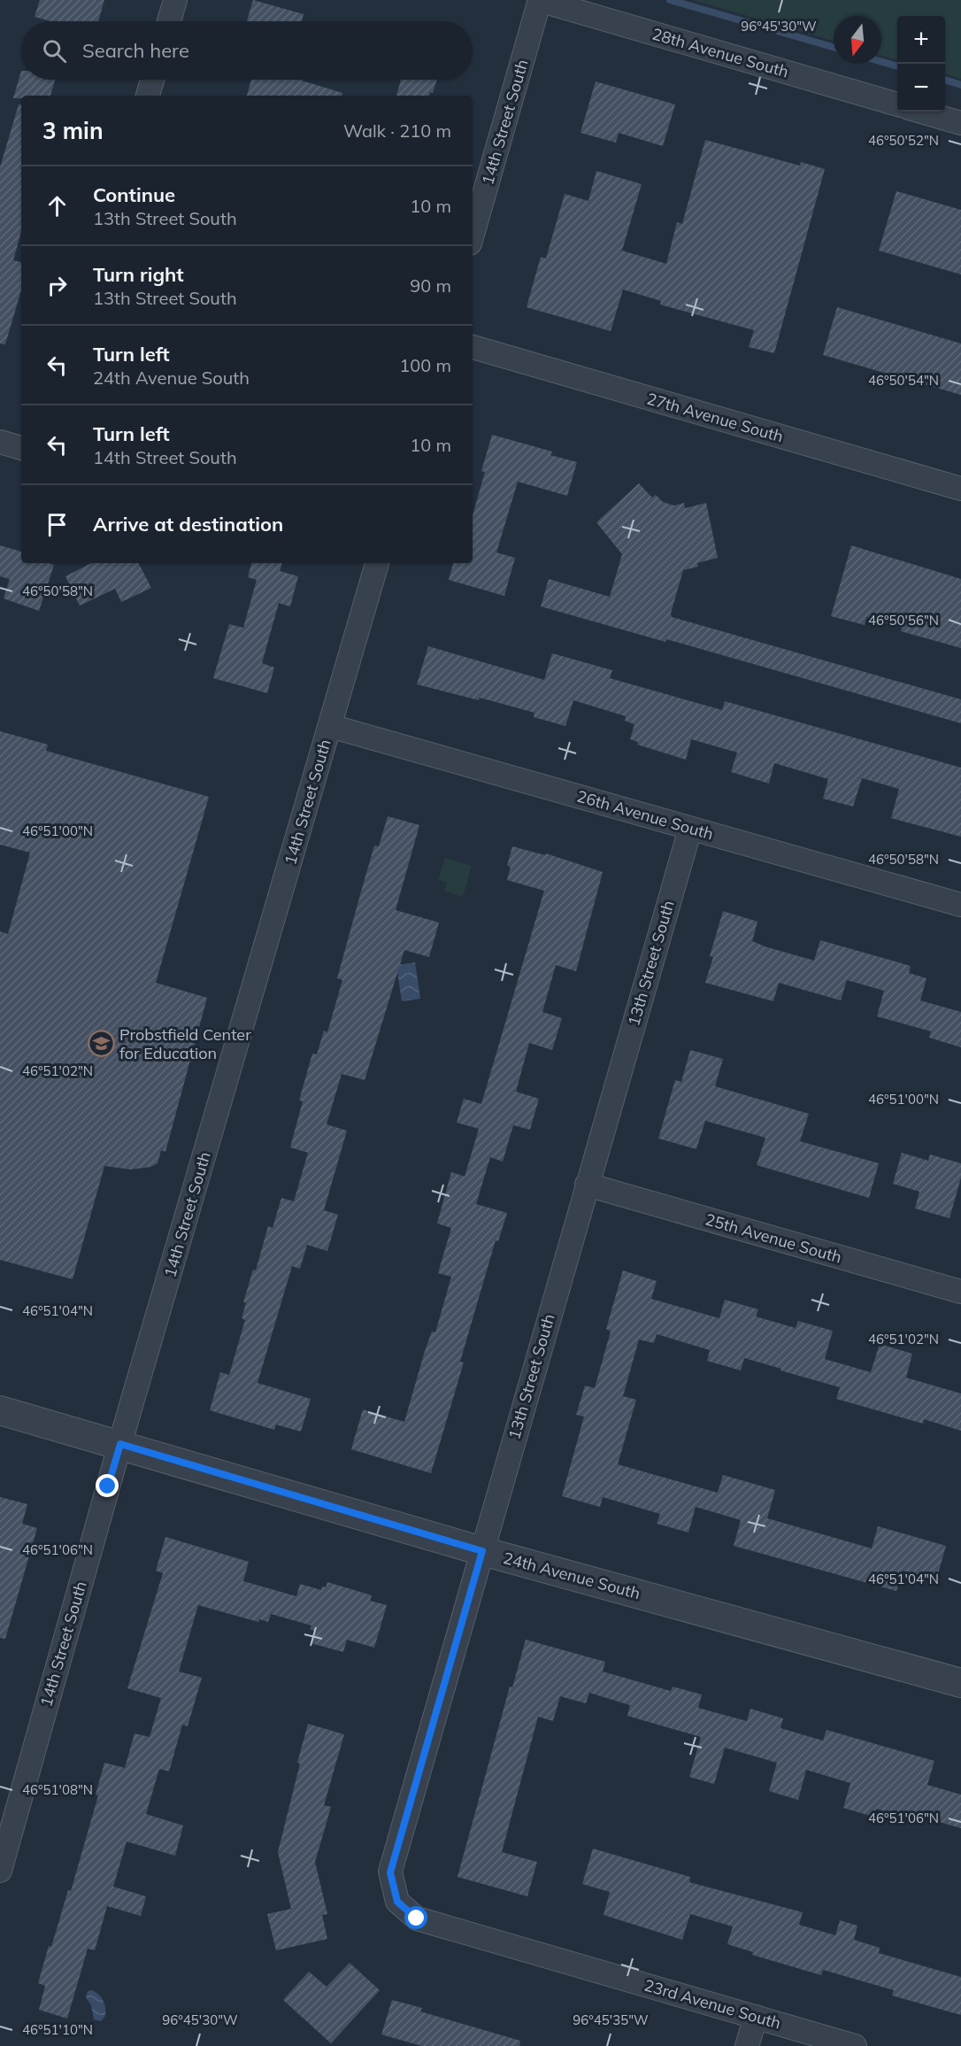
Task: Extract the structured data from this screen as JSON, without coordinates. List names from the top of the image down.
{
  "streets": {
    "street": [
      "28th Avenue South",
      "14th Street South",
      "27th Avenue South",
      "26th Avenue South",
      "13th Street South",
      "25th Avenue South",
      "24th Avenue South",
      "23rd Avenue South"
    ]
  },
  "crossings": [
    ["28th Avenue South", "14th Street South"],
    ["14th Street South", "26th Avenue South"],
    ["14th Street South", "24th Avenue South"],
    ["26th Avenue South", "13th Street South"],
    ["13th Street South", "25th Avenue South"],
    ["13th Street South", "24th Avenue South"],
    ["13th Street South", "23rd Avenue South"]
  ],
  "places": {
    "school or university": ["Probstfield Center for Education"]
  },
  "north": "bottom",
  "page": {
    "map_buttons": ["+", "−"],
    "search": "Search here",
    "heading": ["3 min", "Walk · 210 m"],
    "list": [
      ["Continue", "13th Street South", "10 m"],
      ["Turn right", "13th Street South", "90 m"],
      ["Turn left", "24th Avenue South", "100 m"],
      ["Turn left", "14th Street South", "10 m"],
      "Arrive at destination"
    ]
  },
  "coordinates": [
    "96°45'30\"W",
    "46°50'52\"N",
    "46°50'54\"N",
    "46°50'58\"N",
    "46°50'56\"N",
    "46°51'00\"N",
    "46°51'02\"N",
    "46°51'04\"N",
    "46°51'06\"N",
    "46°51'08\"N",
    "96°45'35\"W",
    "46°51'10\"N"
  ]
}
